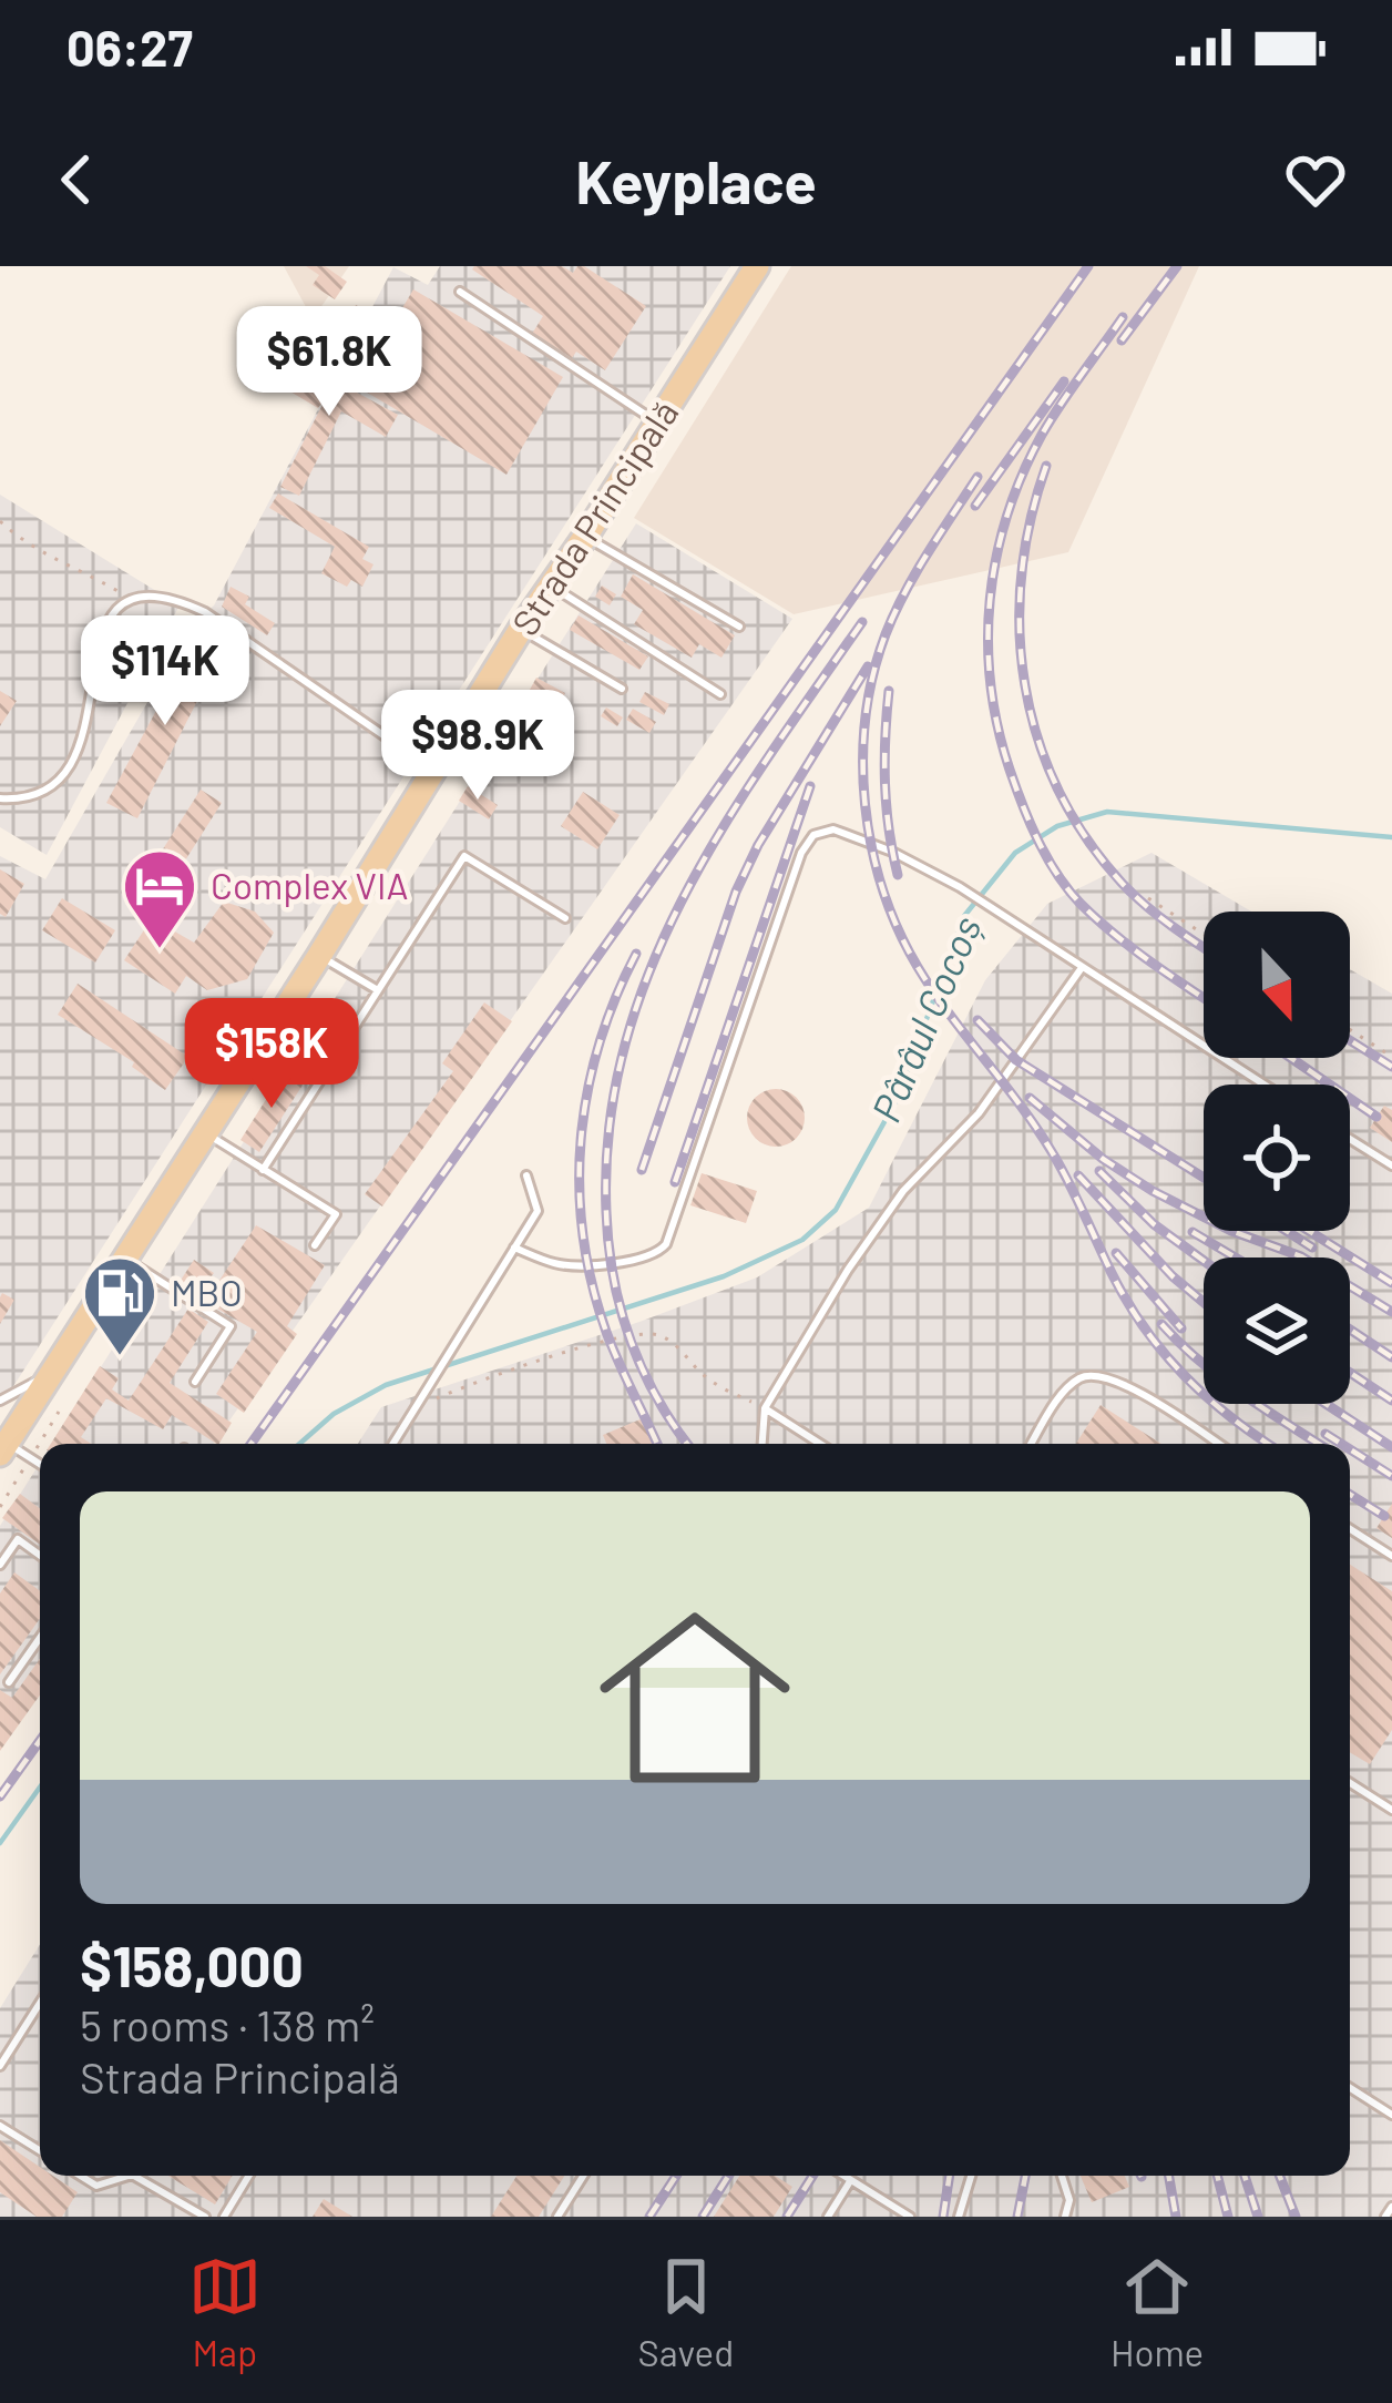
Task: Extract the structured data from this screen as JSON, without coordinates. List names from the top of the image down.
{
  "streets": {
    "main road": ["Strada Principală"]
  },
  "water": ["Pârâul Cocoș"],
  "places": {
    "hotel": ["Complex VIA"],
    "fuel station": ["MBO"]
  },
  "north": "bottom",
  "page": {
    "status": "06:27",
    "header": "Keyplace",
    "price": [
      "$61.8K",
      "$114K",
      "$98.9K",
      "$158K"
    ],
    "list": [
      {
        "name": "$158,000",
        "note": "5 rooms · 138 m² · Strada Principală"
      }
    ],
    "tabs": ["Map", "Saved", "Home"]
  }
}
